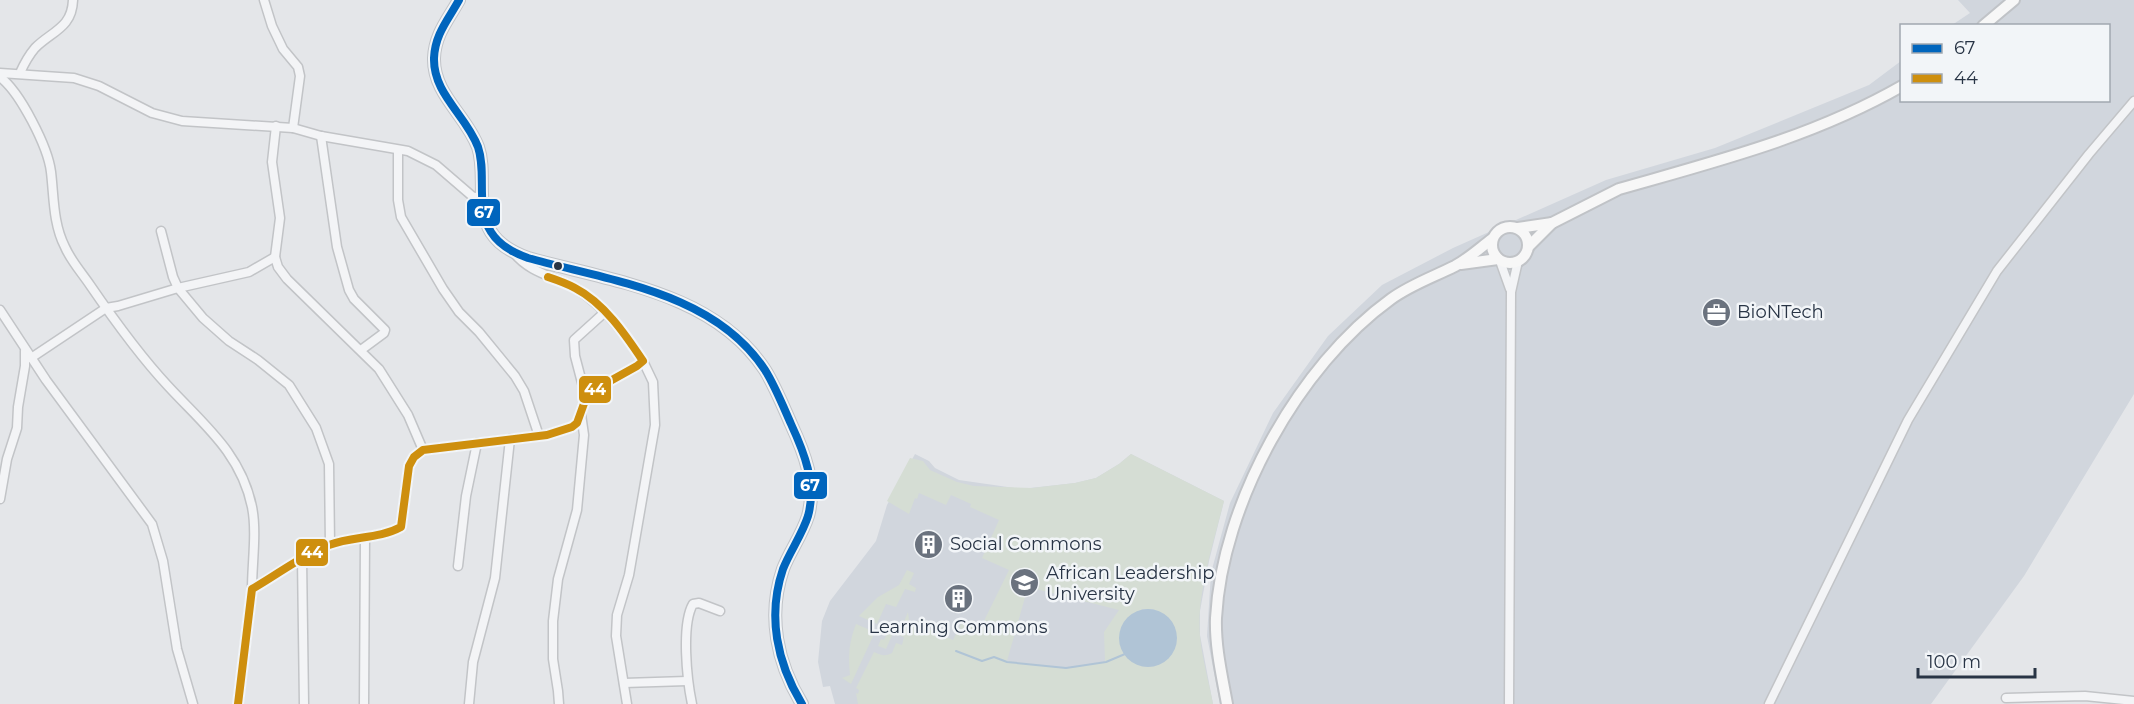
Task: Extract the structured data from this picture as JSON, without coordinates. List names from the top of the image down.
{
  "places": {
    "office": ["BioNTech"],
    "building": ["Social Commons", "Learning Commons"],
    "school or university": ["African Leadership University"]
  },
  "lines": ["transit line 67", "transit line 44"],
  "legend": ["67", "44"],
  "scale_bar": "100 m"
}
